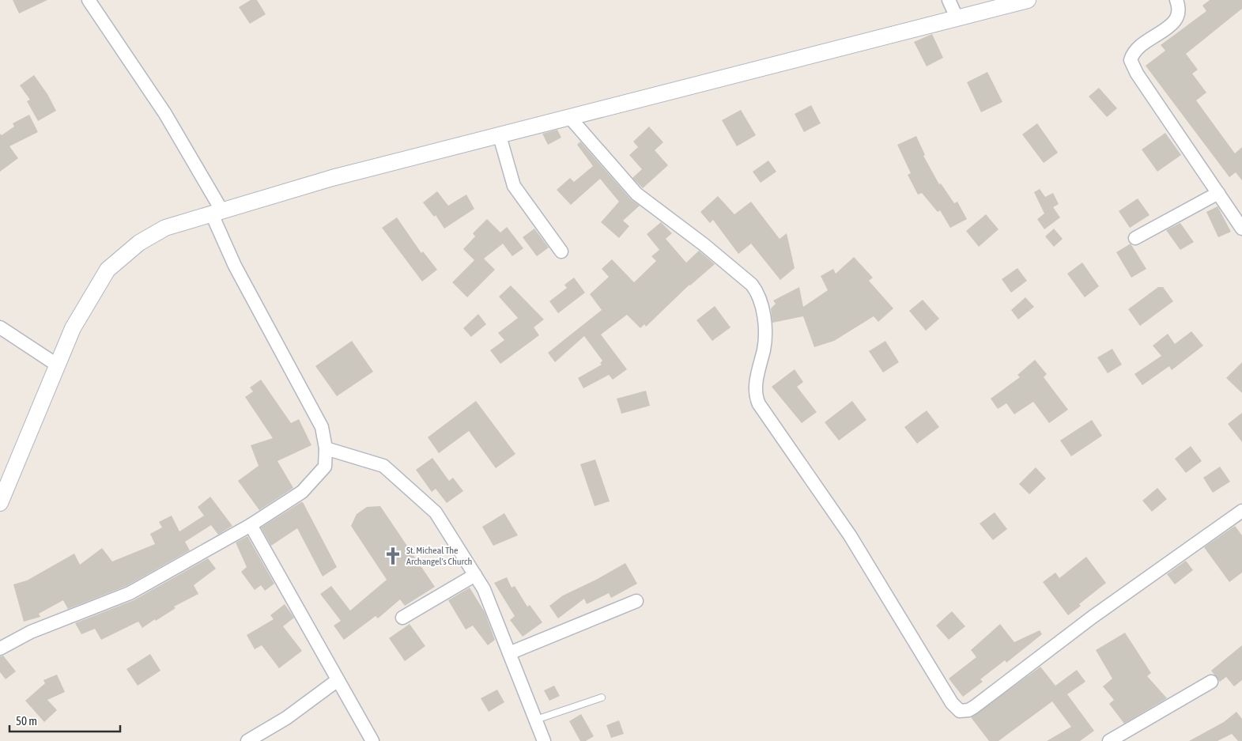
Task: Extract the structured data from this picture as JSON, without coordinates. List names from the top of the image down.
{
  "places": {
    "church": ["St. Micheal The Archangel's Church"]
  },
  "scale_bar": "50 m"
}
